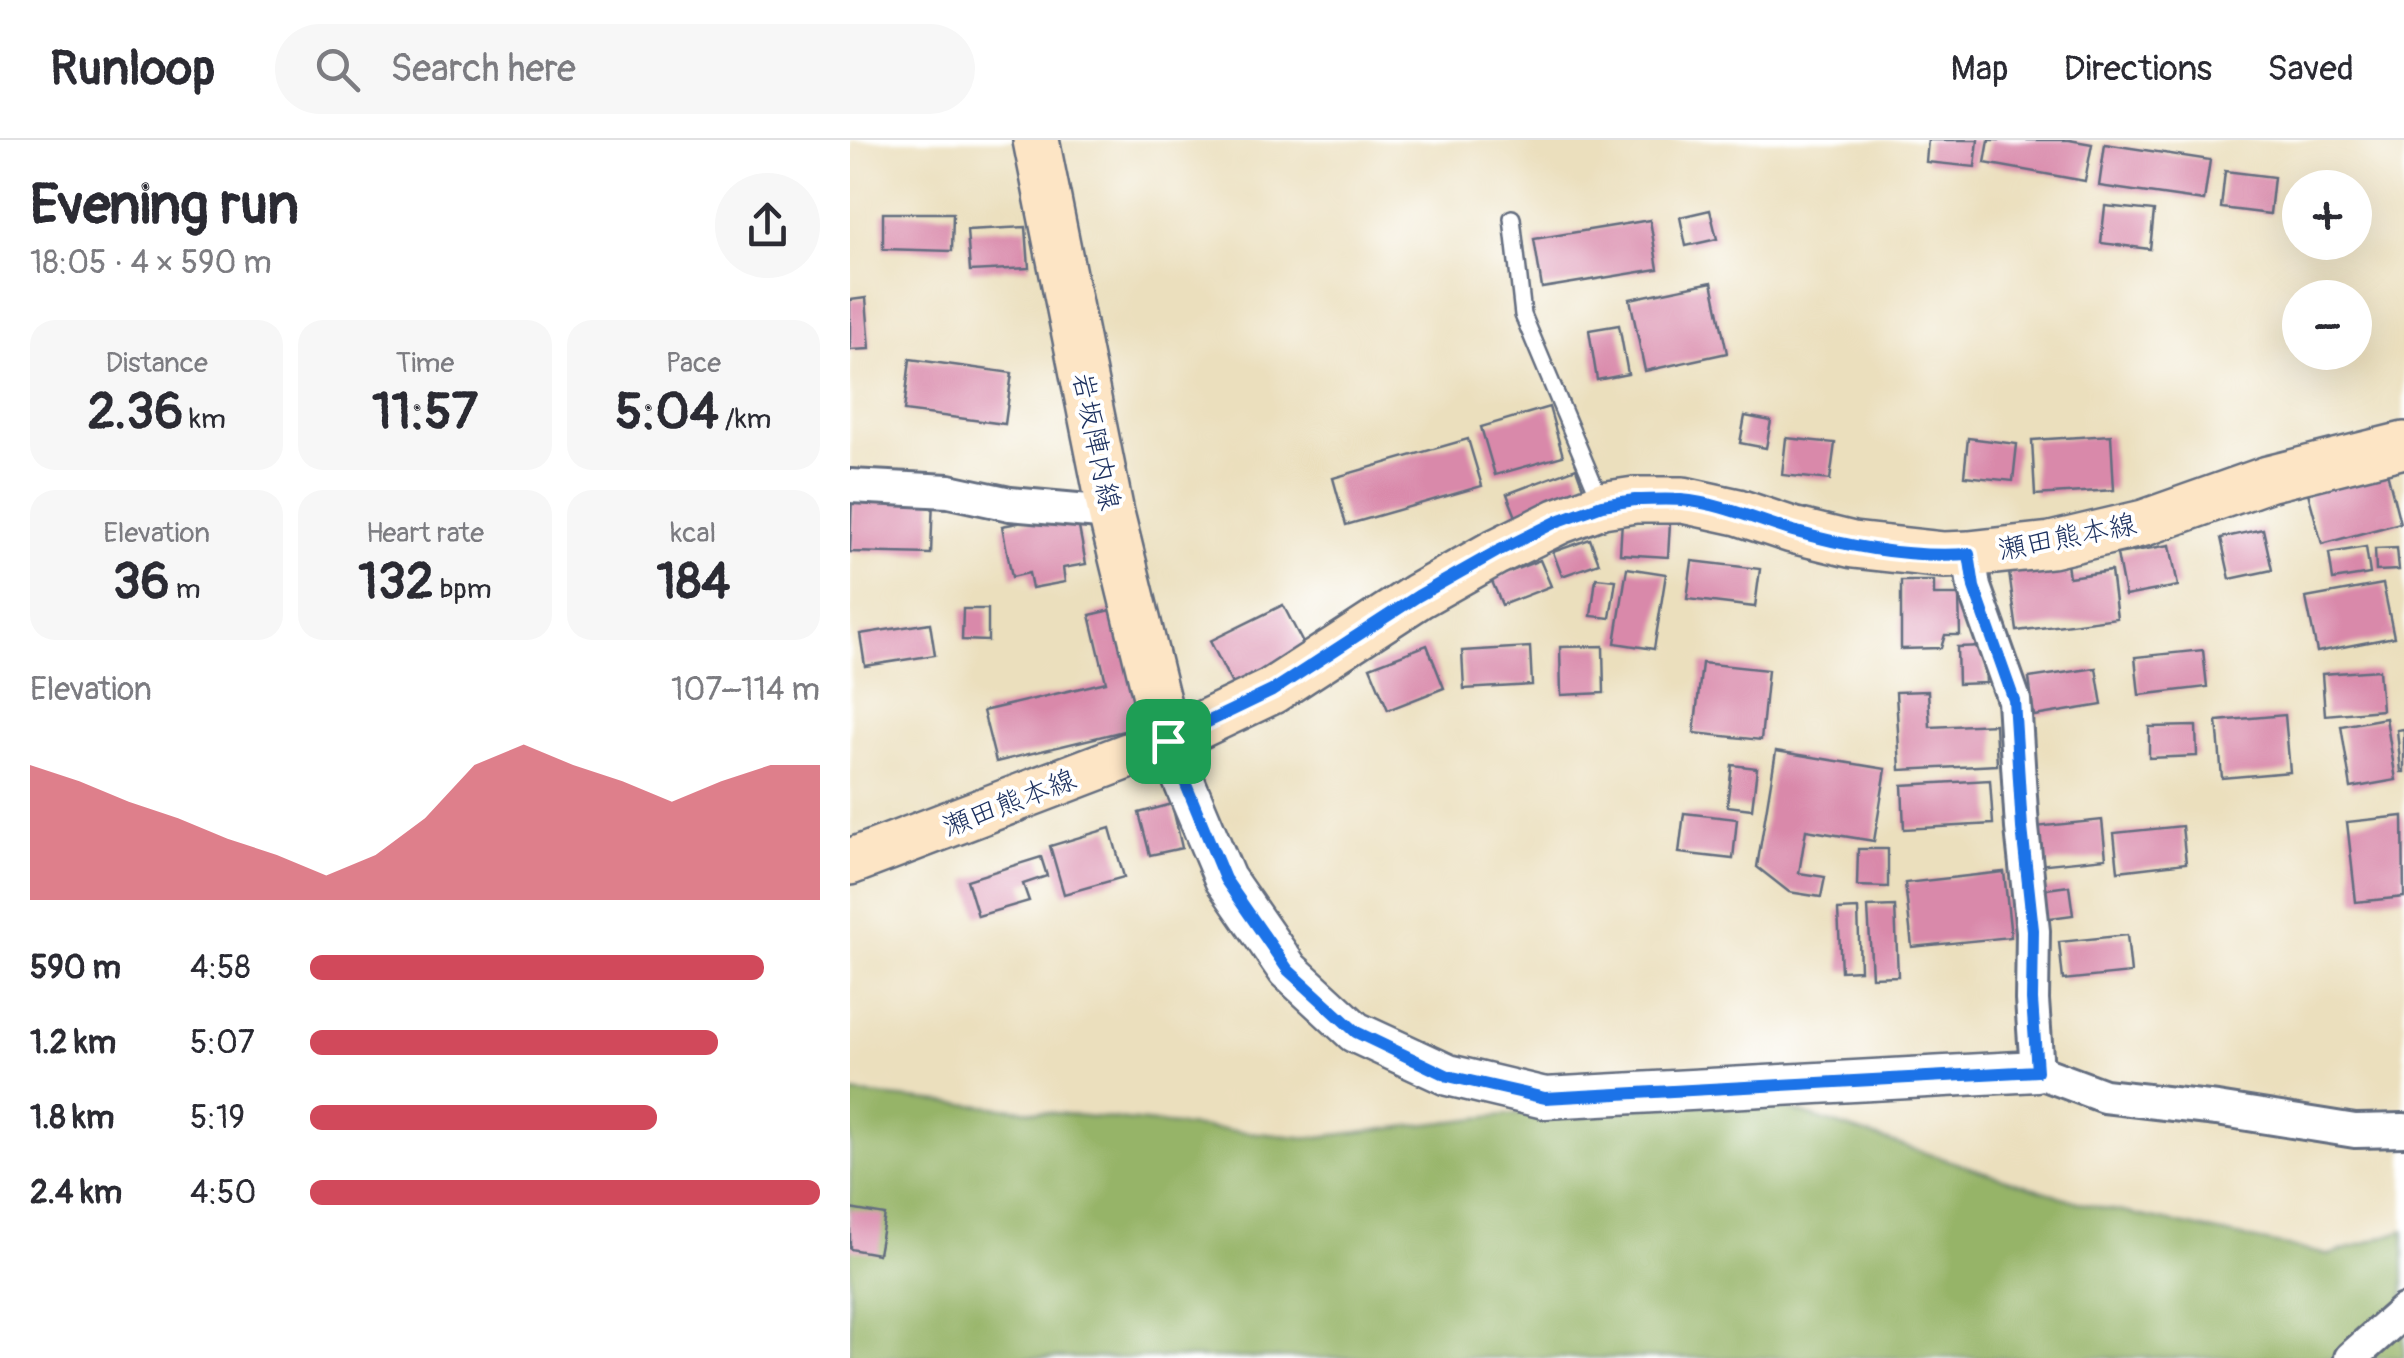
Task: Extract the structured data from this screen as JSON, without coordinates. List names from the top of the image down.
{
  "streets": {
    "main road": ["岩坂陣内線", "瀬田熊本線"]
  },
  "crossings": [
    ["岩坂陣内線", "瀬田熊本線"]
  ],
  "page": {
    "header": "Runloop",
    "search": "Search here",
    "nav": ["Map", "Directions", "Saved"],
    "heading": ["Evening run", "18:05 · 4 × 590 m"],
    "map_buttons": ["+", "−"],
    "stats": [
      ["Distance", "2.36 km"],
      ["Time", "11:57"],
      ["Pace", "5:04 /km"],
      ["Elevation", "36 m"],
      ["Heart rate", "132 bpm"],
      ["kcal", "184"]
    ],
    "chart": ["Elevation", "107–114 m"],
    "list": [
      {
        "name": "590 m",
        "note": "4:58"
      },
      {
        "name": "1.2 km",
        "note": "5:07"
      },
      {
        "name": "1.8 km",
        "note": "5:19"
      },
      {
        "name": "2.4 km",
        "note": "4:50"
      }
    ]
  }
}
